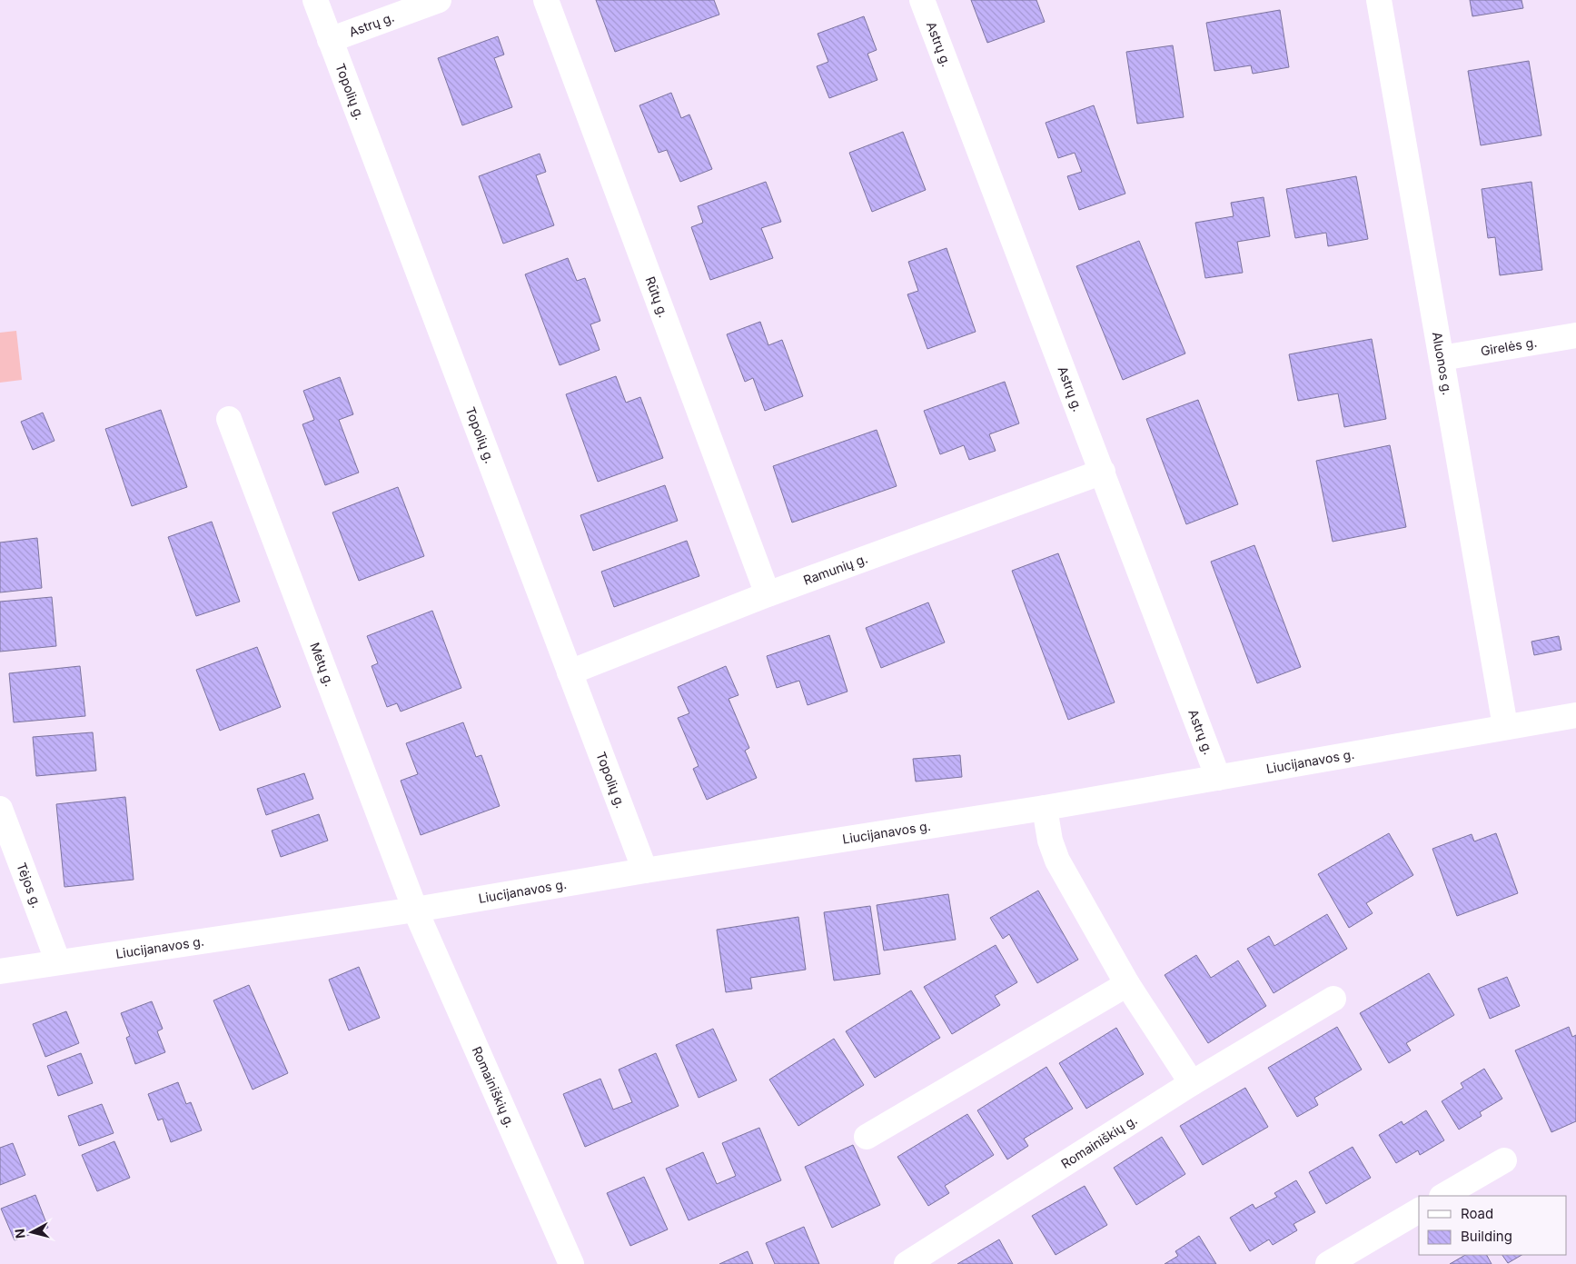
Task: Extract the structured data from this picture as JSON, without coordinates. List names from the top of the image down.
{
  "streets": {
    "street": [
      "Astrų g.",
      "Topolių g.",
      "Rūtų g.",
      "Girelės g.",
      "Aluonos g.",
      "Ramunių g.",
      "Mėtų g.",
      "Liucijanavos g.",
      "Tėjos g.",
      "Romainiškių g."
    ]
  },
  "crossings": [
    ["Astrų g.", "Topolių g."],
    ["Astrų g.", "Ramunių g."],
    ["Astrų g.", "Liucijanavos g."],
    ["Topolių g.", "Ramunių g."],
    ["Topolių g.", "Liucijanavos g."],
    ["Rūtų g.", "Ramunių g."],
    ["Girelės g.", "Aluonos g."],
    ["Aluonos g.", "Liucijanavos g."],
    ["Mėtų g.", "Liucijanavos g."],
    ["Mėtų g.", "Romainiškių g."],
    ["Liucijanavos g.", "Tėjos g."],
    ["Liucijanavos g.", "Romainiškių g."]
  ],
  "legend": ["Road", "Building"],
  "north": "left"
}
